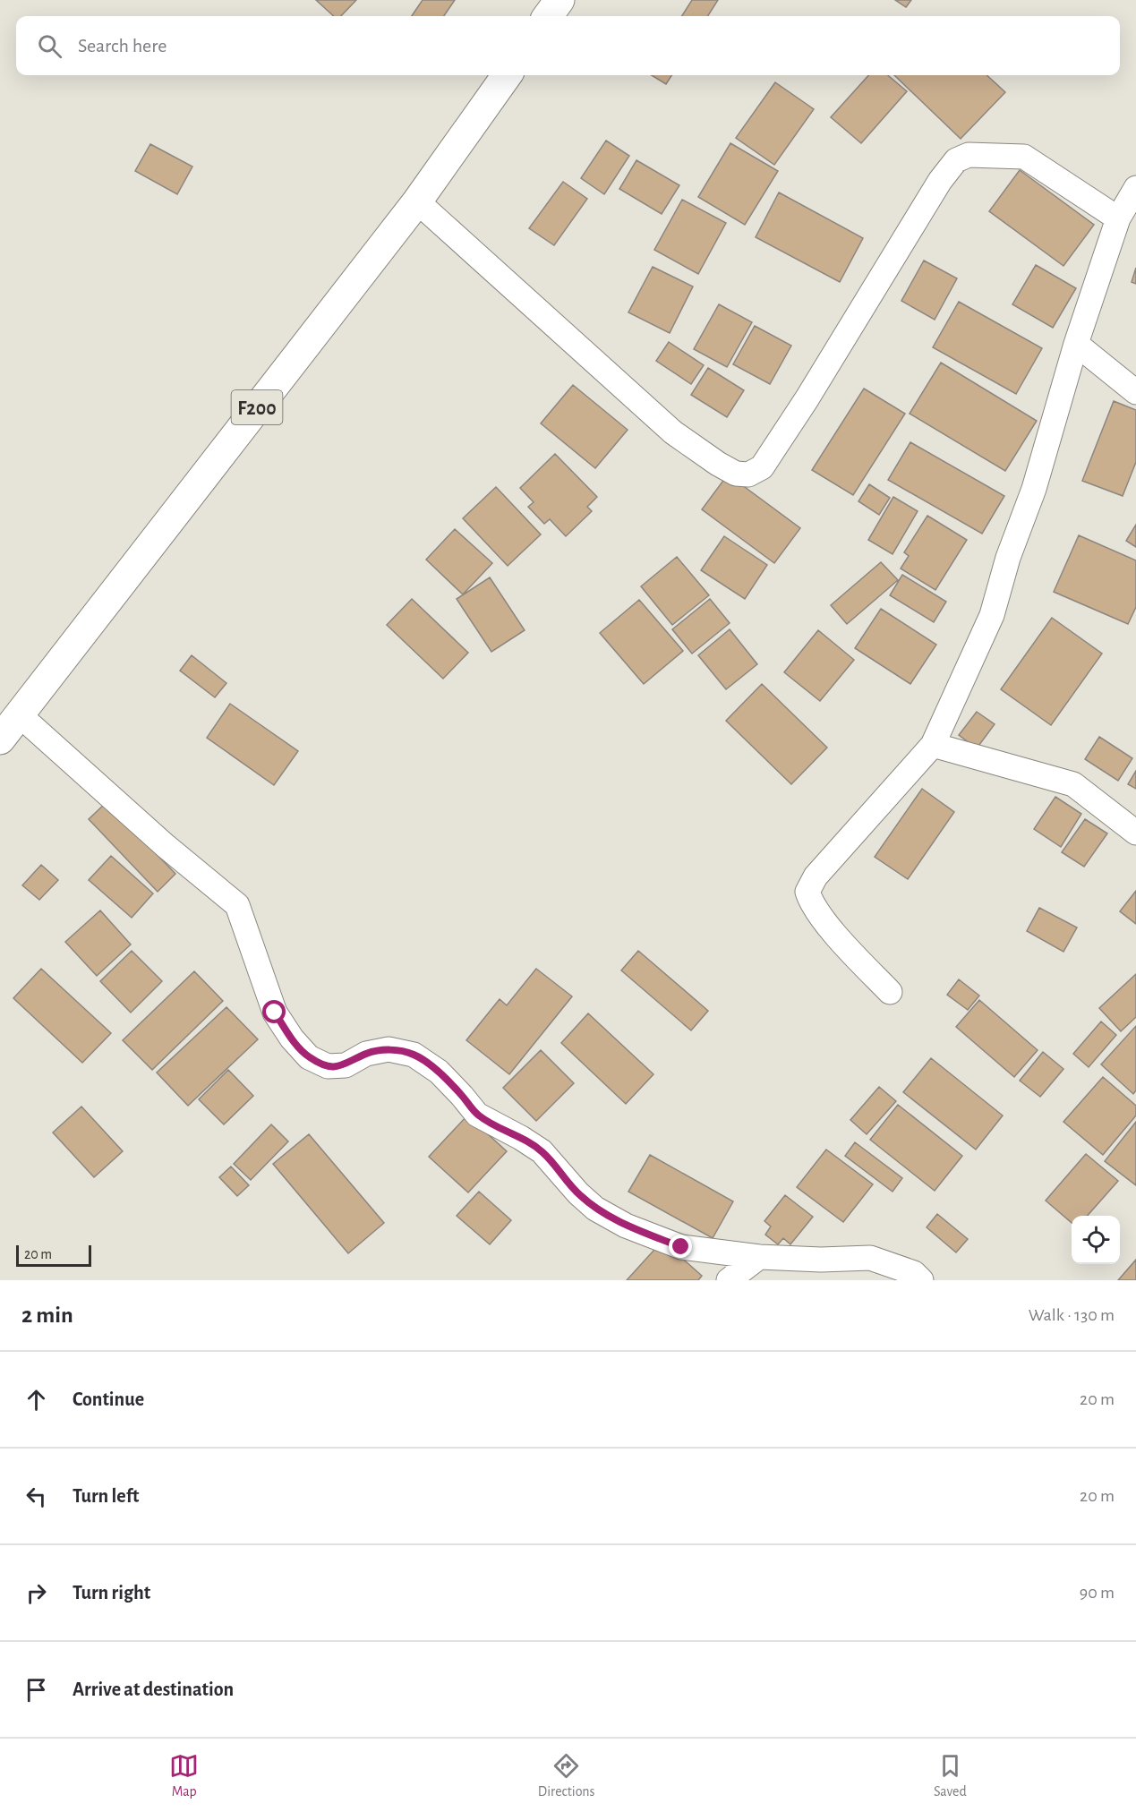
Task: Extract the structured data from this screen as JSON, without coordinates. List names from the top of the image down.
{
  "streets": {
    "main road": ["F200"]
  },
  "scale_bar": "20 m",
  "page": {
    "search": "Search here",
    "scale": "20 m",
    "heading": ["2 min", "Walk · 130 m"],
    "list": [
      ["Continue", "20 m"],
      ["Turn left", "20 m"],
      ["Turn right", "90 m"],
      "Arrive at destination"
    ],
    "nav": ["Map", "Directions", "Saved"]
  }
}
